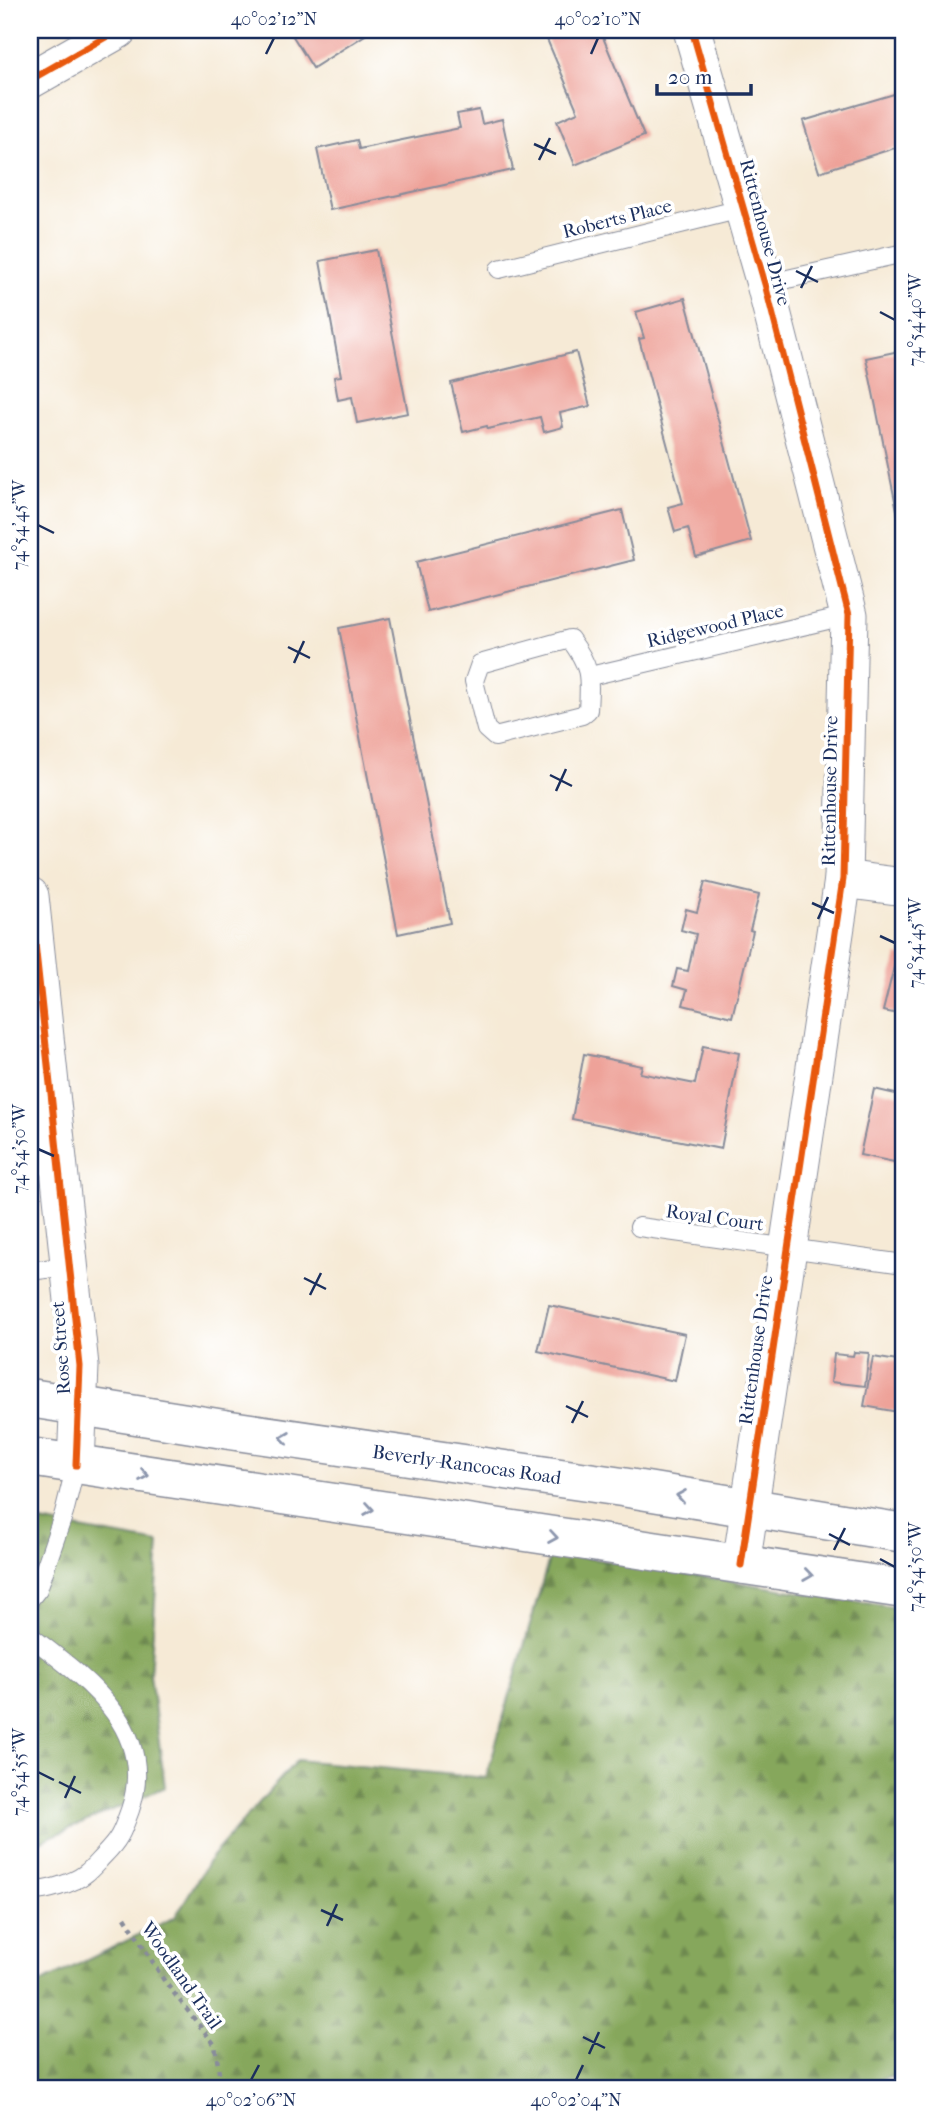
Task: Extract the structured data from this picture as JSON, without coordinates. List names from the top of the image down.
{
  "streets": {
    "main road": ["Beverly-Rancocas Road"],
    "street": ["Rittenhouse Drive", "Rose Street"],
    "lane": ["Roberts Place", "Ridgewood Place", "Royal Court"],
    "path": ["Woodland Trail"]
  },
  "crossings": [
    ["Roberts Place", "Rittenhouse Drive"],
    ["Rittenhouse Drive", "Ridgewood Place"],
    ["Rittenhouse Drive", "Royal Court"],
    ["Rittenhouse Drive", "Beverly-Rancocas Road"],
    ["Rose Street", "Beverly-Rancocas Road"]
  ],
  "scale_bar": "20 m",
  "coordinates": [
    "40°02'12\"N",
    "40°02'10\"N",
    "74°54'40\"W",
    "74°54'45\"W",
    "74°54'50\"W",
    "74°54'55\"W",
    "40°02'06\"N",
    "40°02'04\"N"
  ]
}
